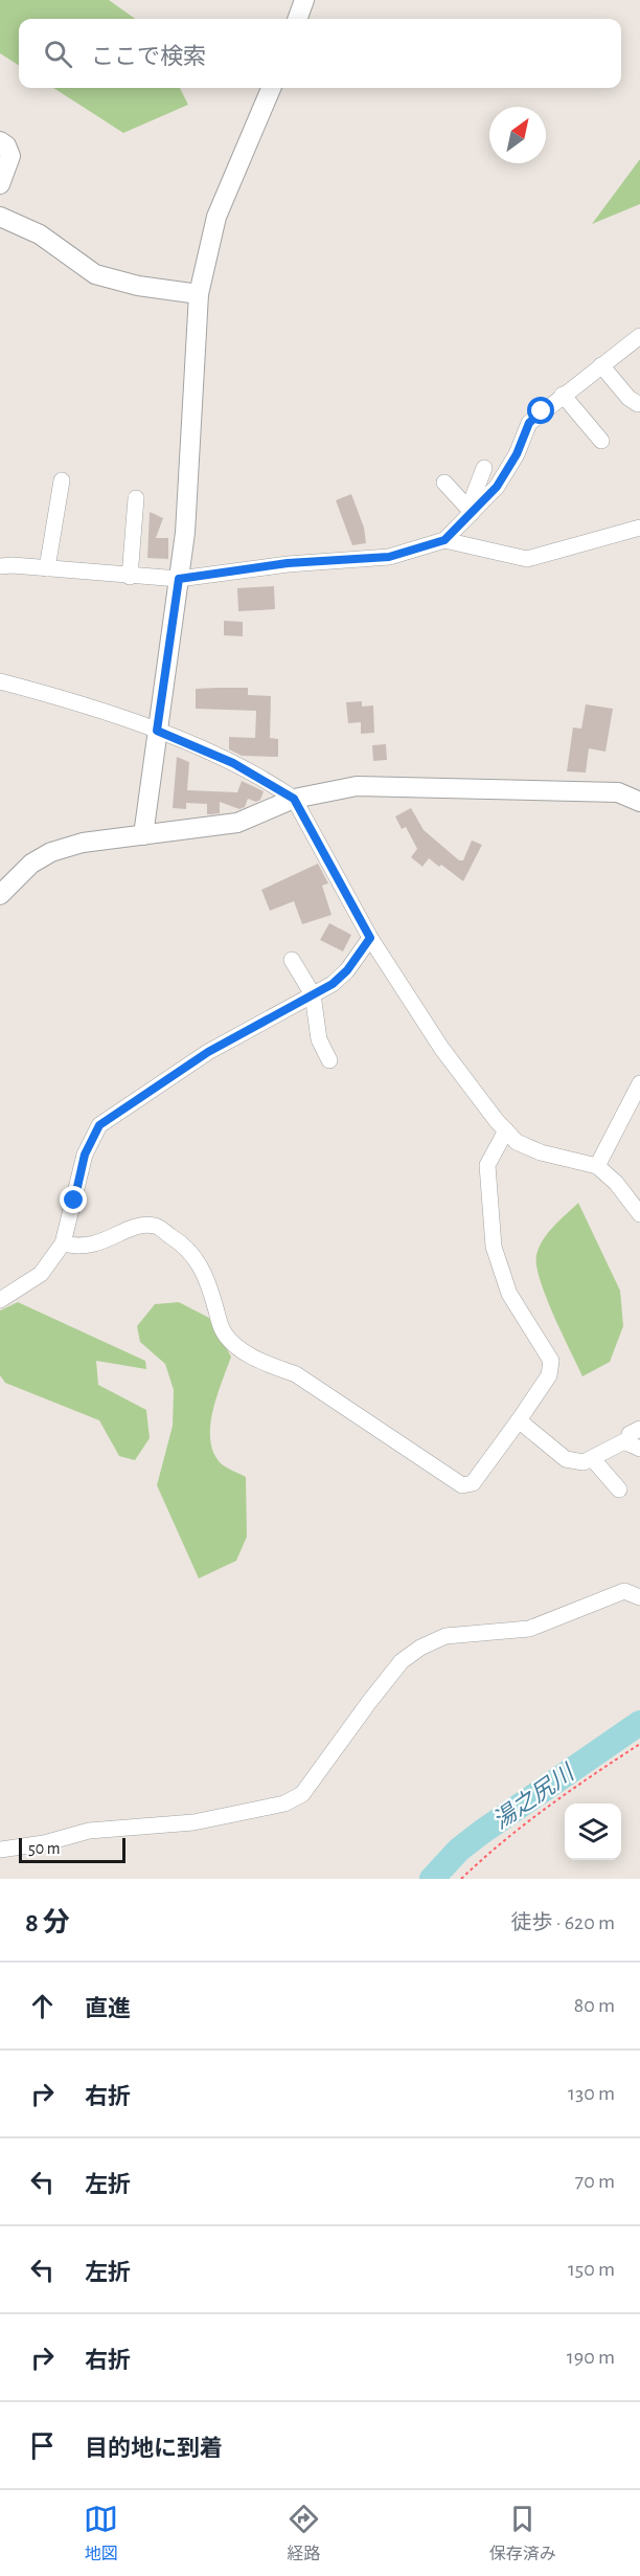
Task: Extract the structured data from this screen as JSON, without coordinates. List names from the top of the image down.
{
  "water": ["湯之尻川"],
  "scale_bar": "50 m",
  "north": "top right",
  "page": {
    "search": "ここで検索",
    "scale": "50 m",
    "heading": ["8 分", "徒歩 · 620 m"],
    "list": [
      ["直進", "80 m"],
      ["右折", "130 m"],
      ["左折", "70 m"],
      ["左折", "150 m"],
      ["右折", "190 m"],
      "目的地に到着"
    ],
    "nav": ["地図", "経路", "保存済み"]
  }
}
